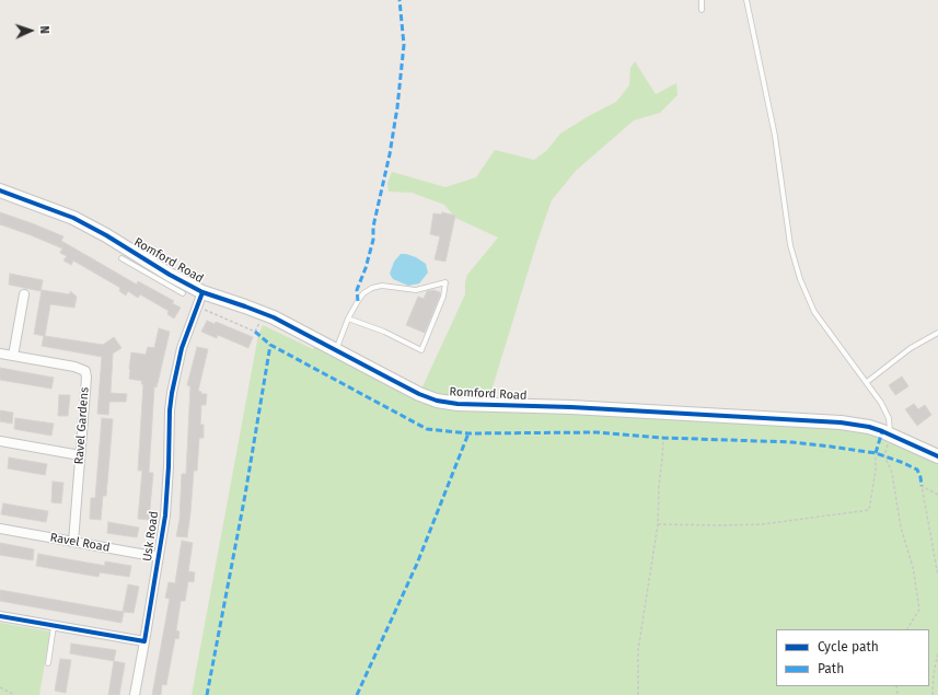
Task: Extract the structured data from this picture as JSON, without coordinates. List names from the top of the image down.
{
  "streets": {
    "street": [
      "Romford Road",
      "Ravel Gardens",
      "Usk Road",
      "Ravel Road"
    ]
  },
  "crossings": [
    ["Romford Road", "Usk Road"],
    ["Ravel Gardens", "Ravel Road"],
    ["Usk Road", "Ravel Road"]
  ],
  "legend": ["Cycle path", "Path"],
  "north": "right"
}
